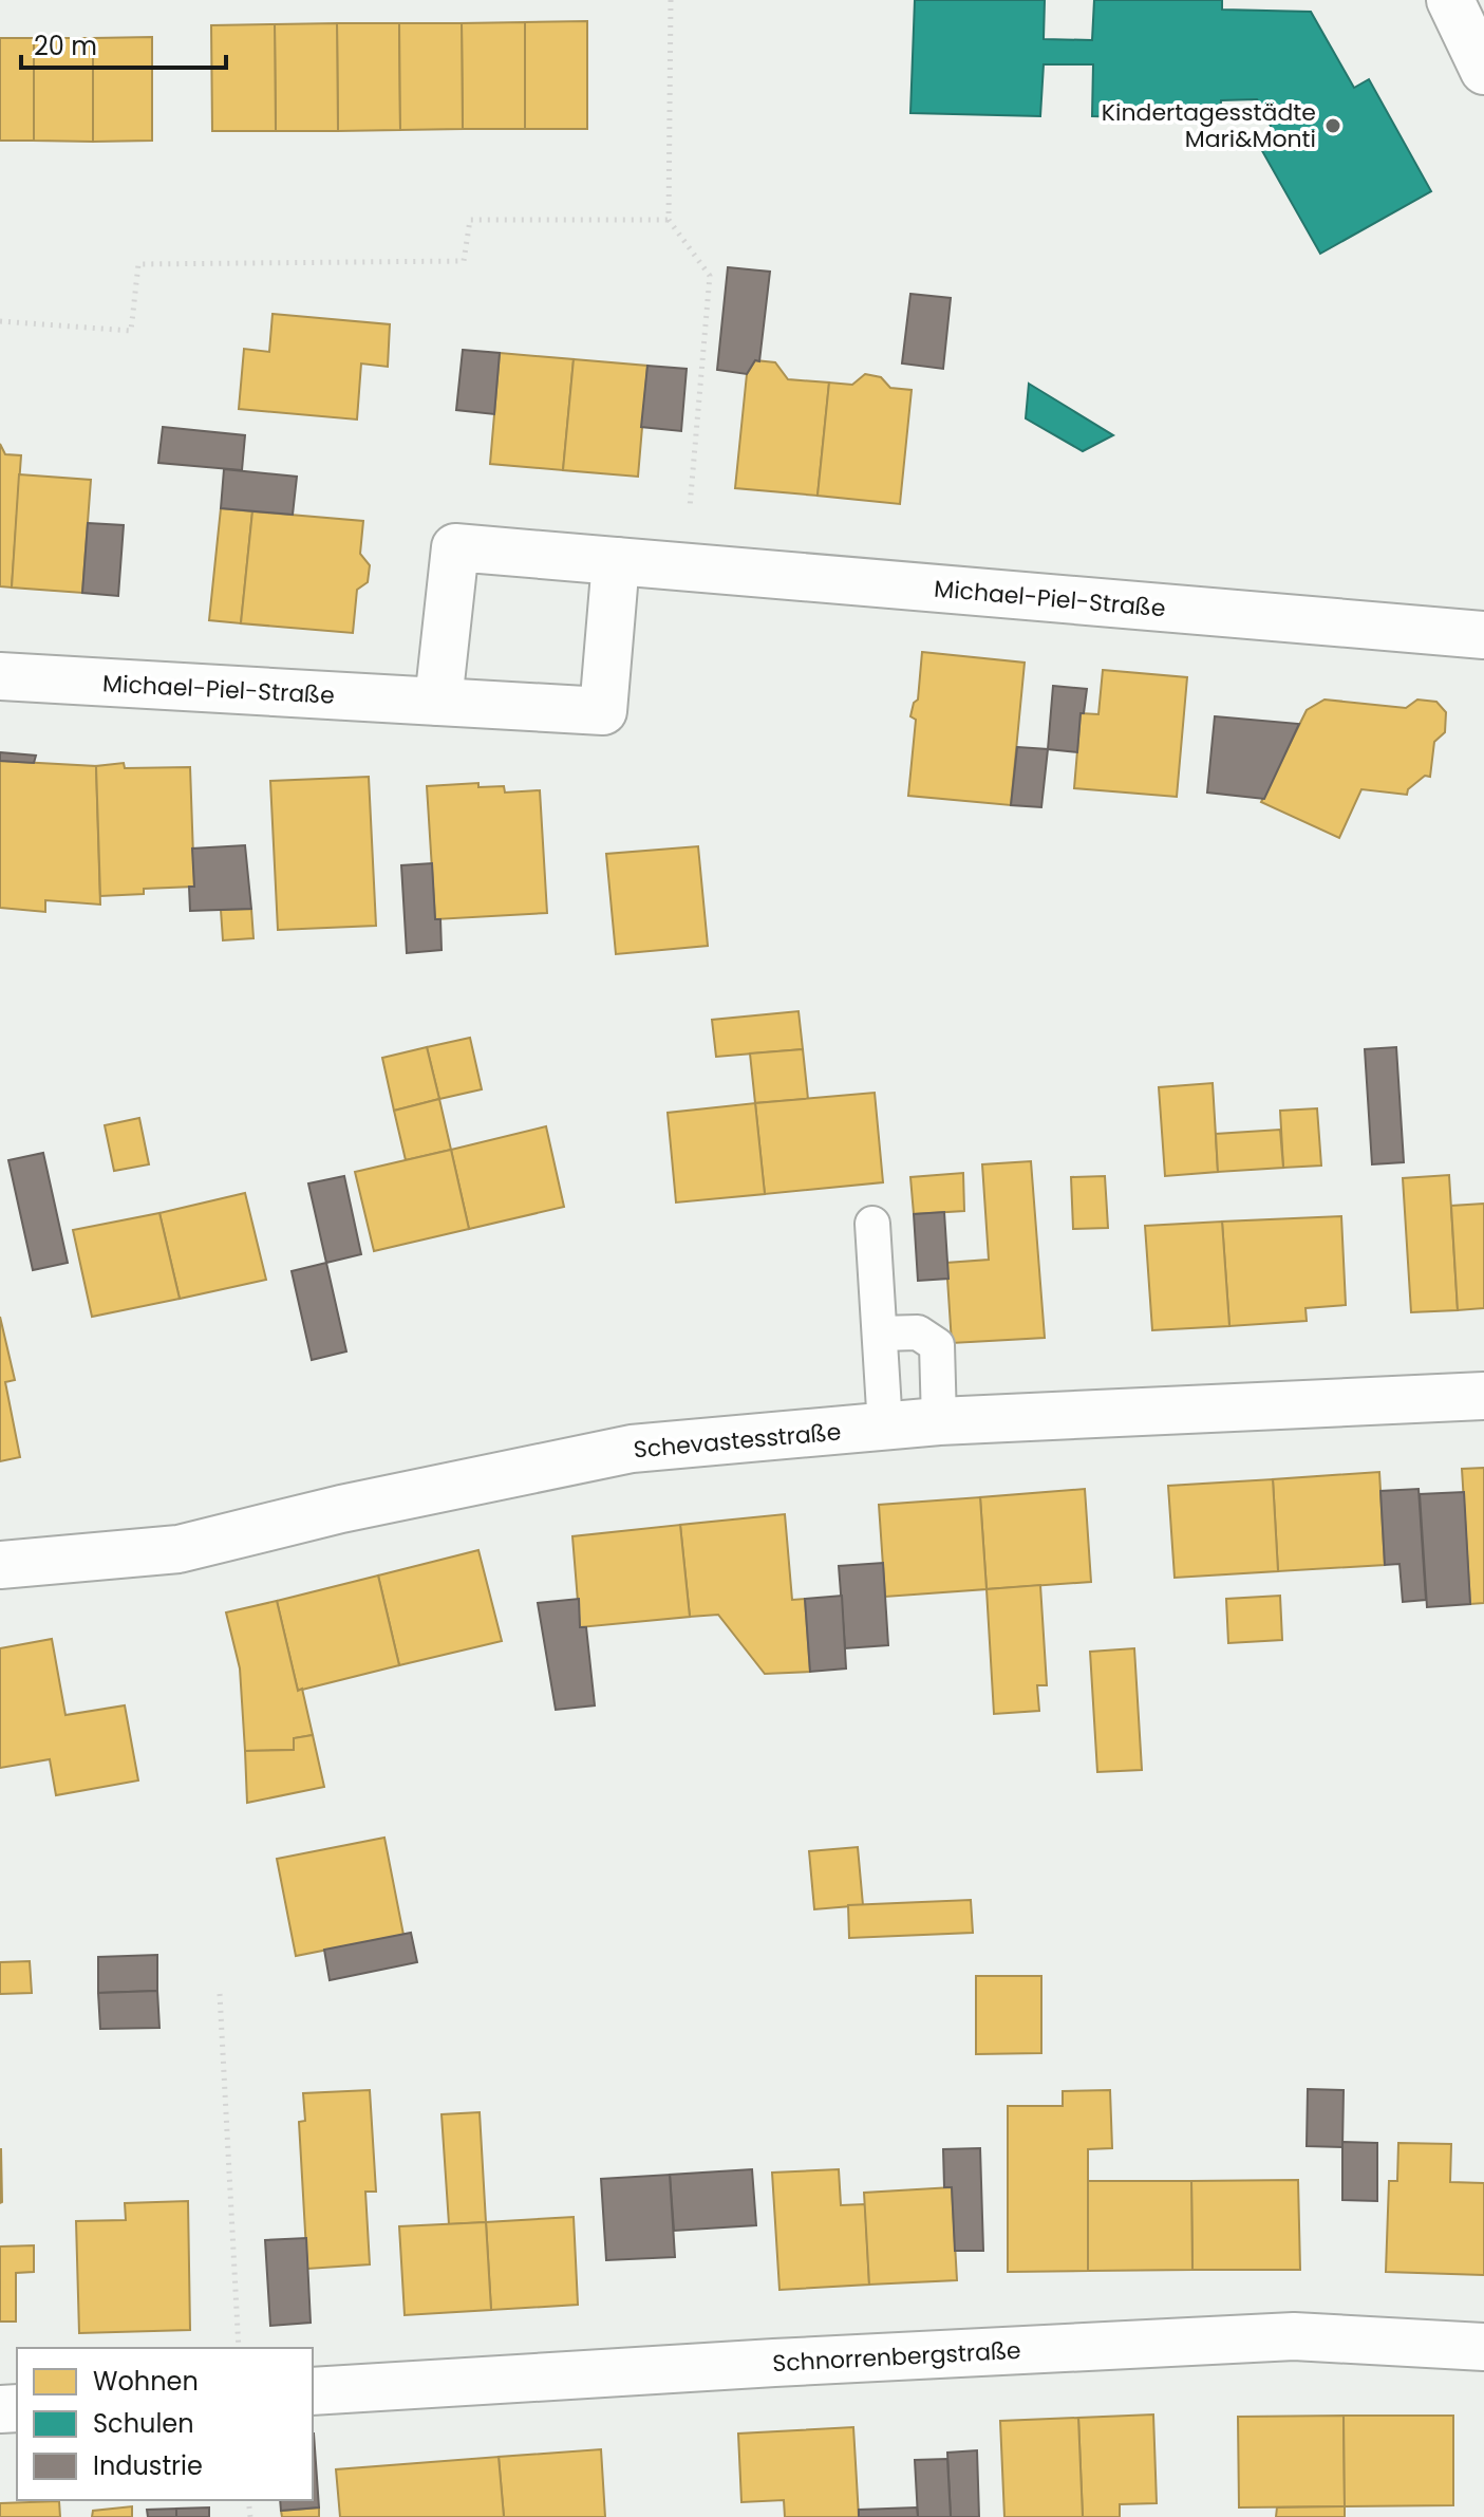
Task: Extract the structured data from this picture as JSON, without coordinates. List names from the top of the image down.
{
  "streets": {
    "street": ["Michael-Piel-Straße", "Schevastesstraße", "Schnorrenbergstraße"]
  },
  "places": ["Kindertagesstädte Mari&Monti"],
  "legend": ["Wohnen", "Schulen", "Industrie"],
  "scale_bar": "20 m"
}
